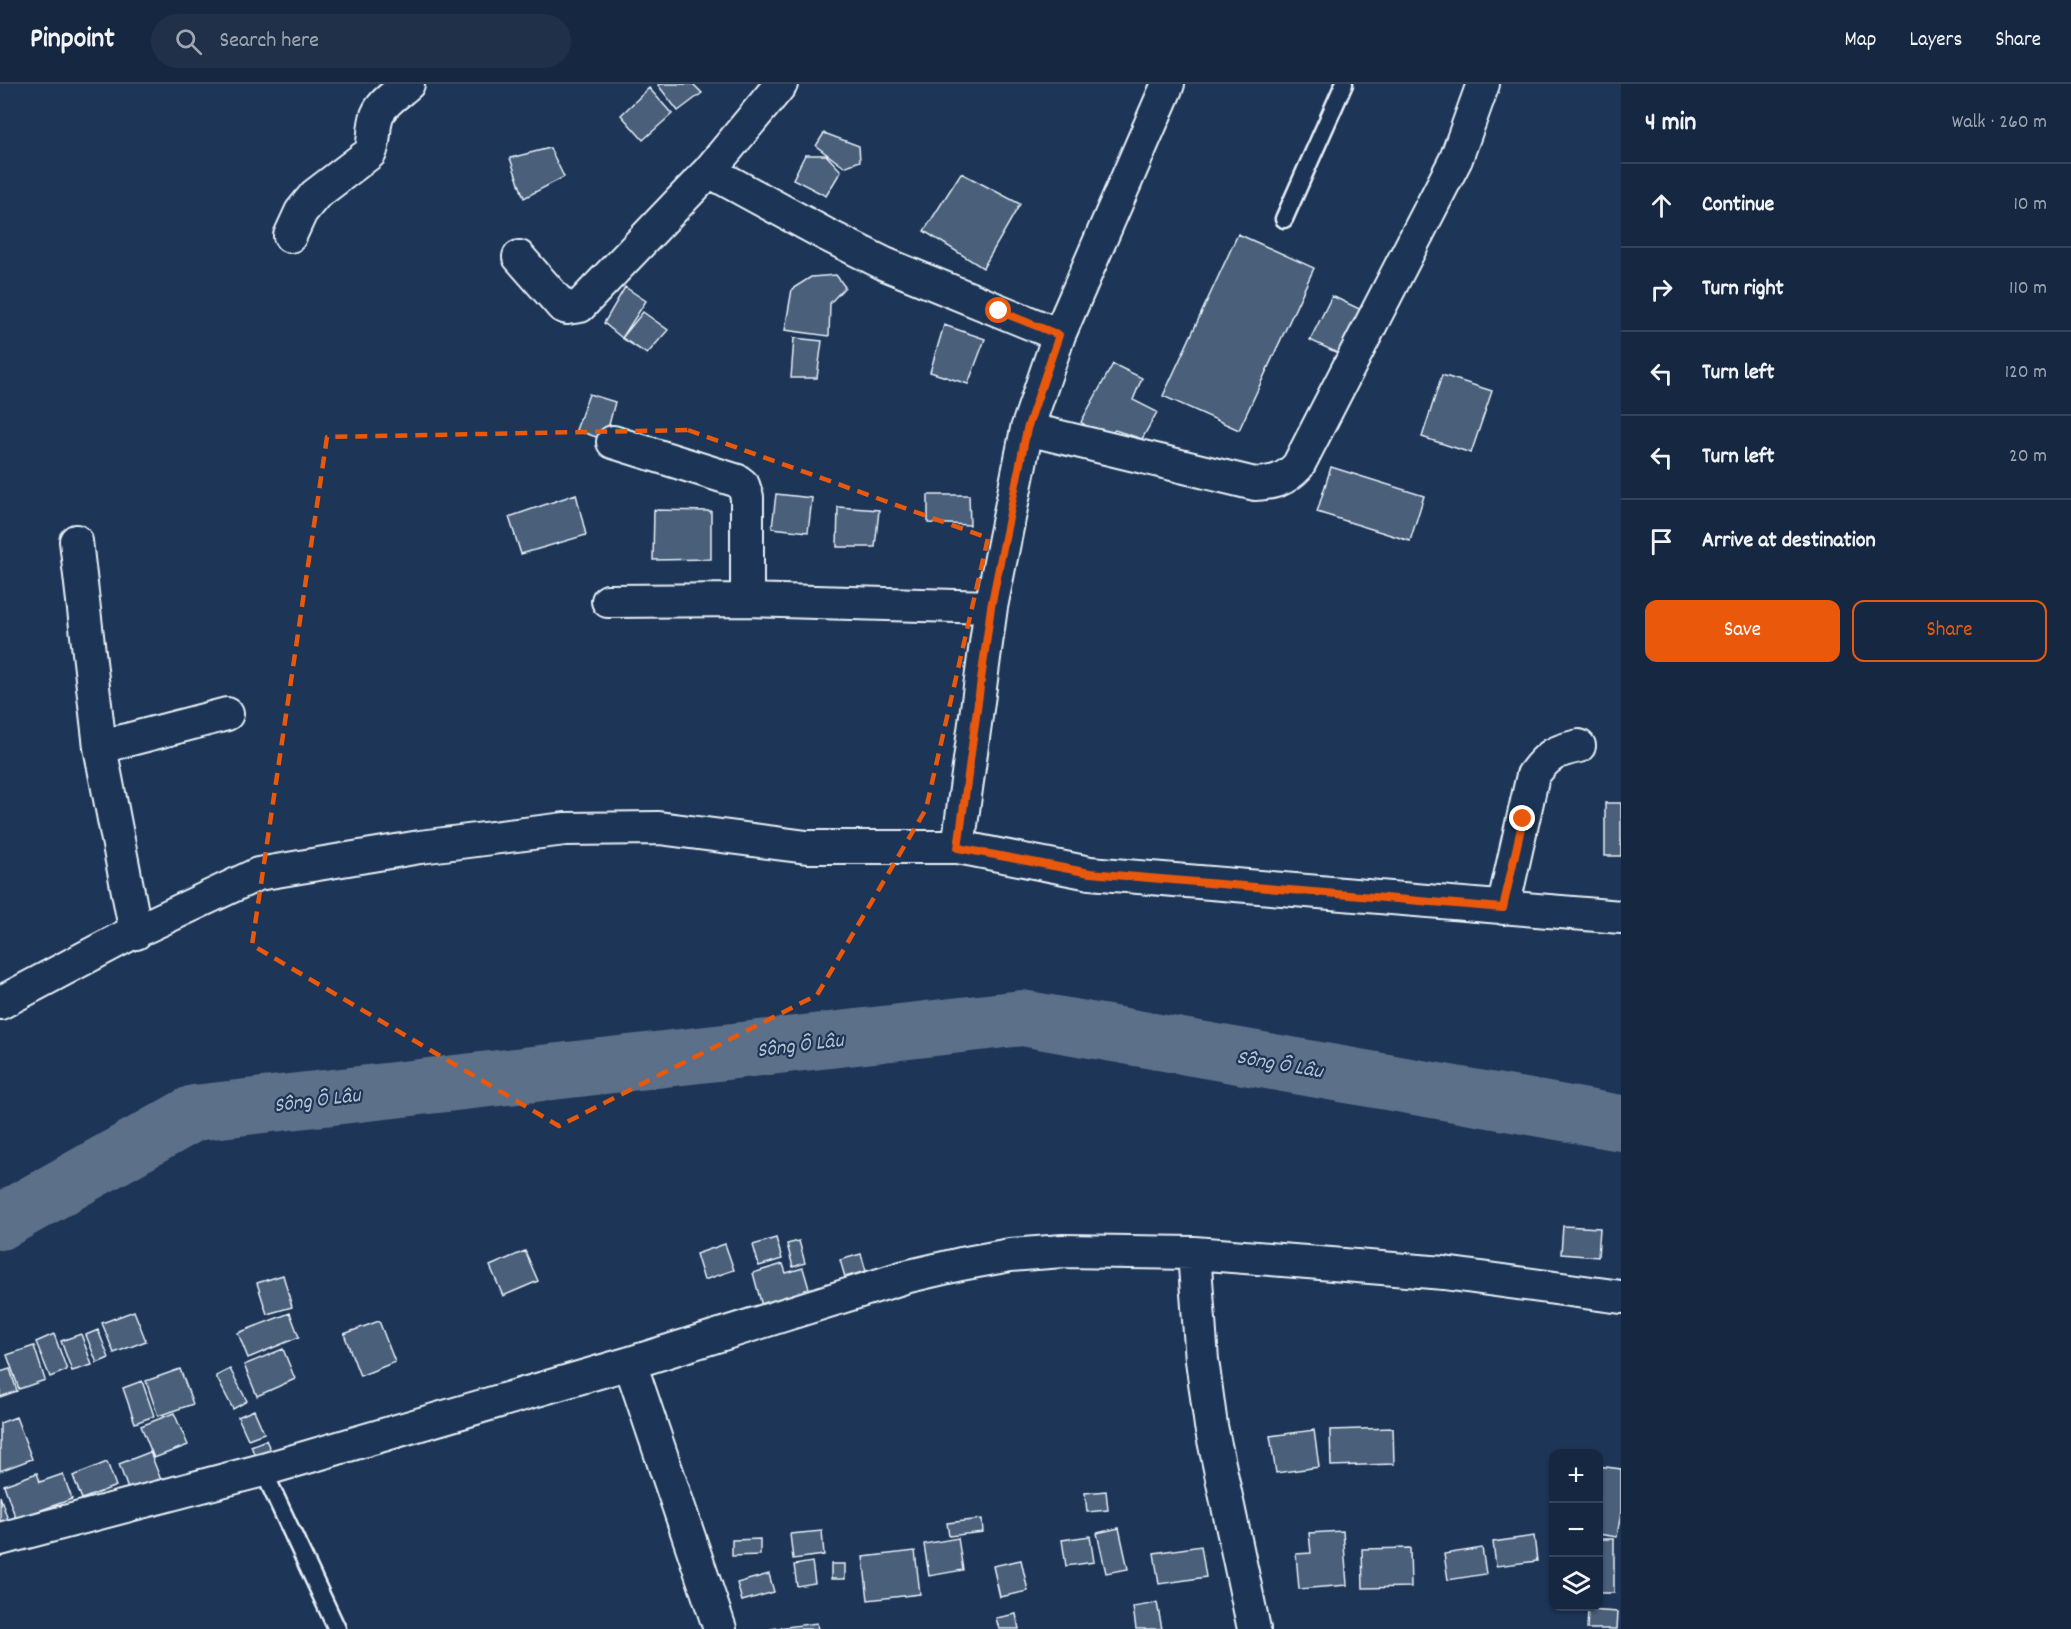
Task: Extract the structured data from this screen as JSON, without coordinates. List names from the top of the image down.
{
  "water": ["Sông Ô Lâu"],
  "page": {
    "header": "Pinpoint",
    "search": "Search here",
    "nav": ["Map", "Layers", "Share"],
    "heading": ["4 min", "Walk · 260 m"],
    "list": [
      ["Continue", "10 m"],
      ["Turn right", "110 m"],
      ["Turn left", "120 m"],
      ["Turn left", "20 m"],
      "Arrive at destination"
    ],
    "buttons": ["Save", "Share"],
    "map_buttons": ["+", "−"]
  }
}
